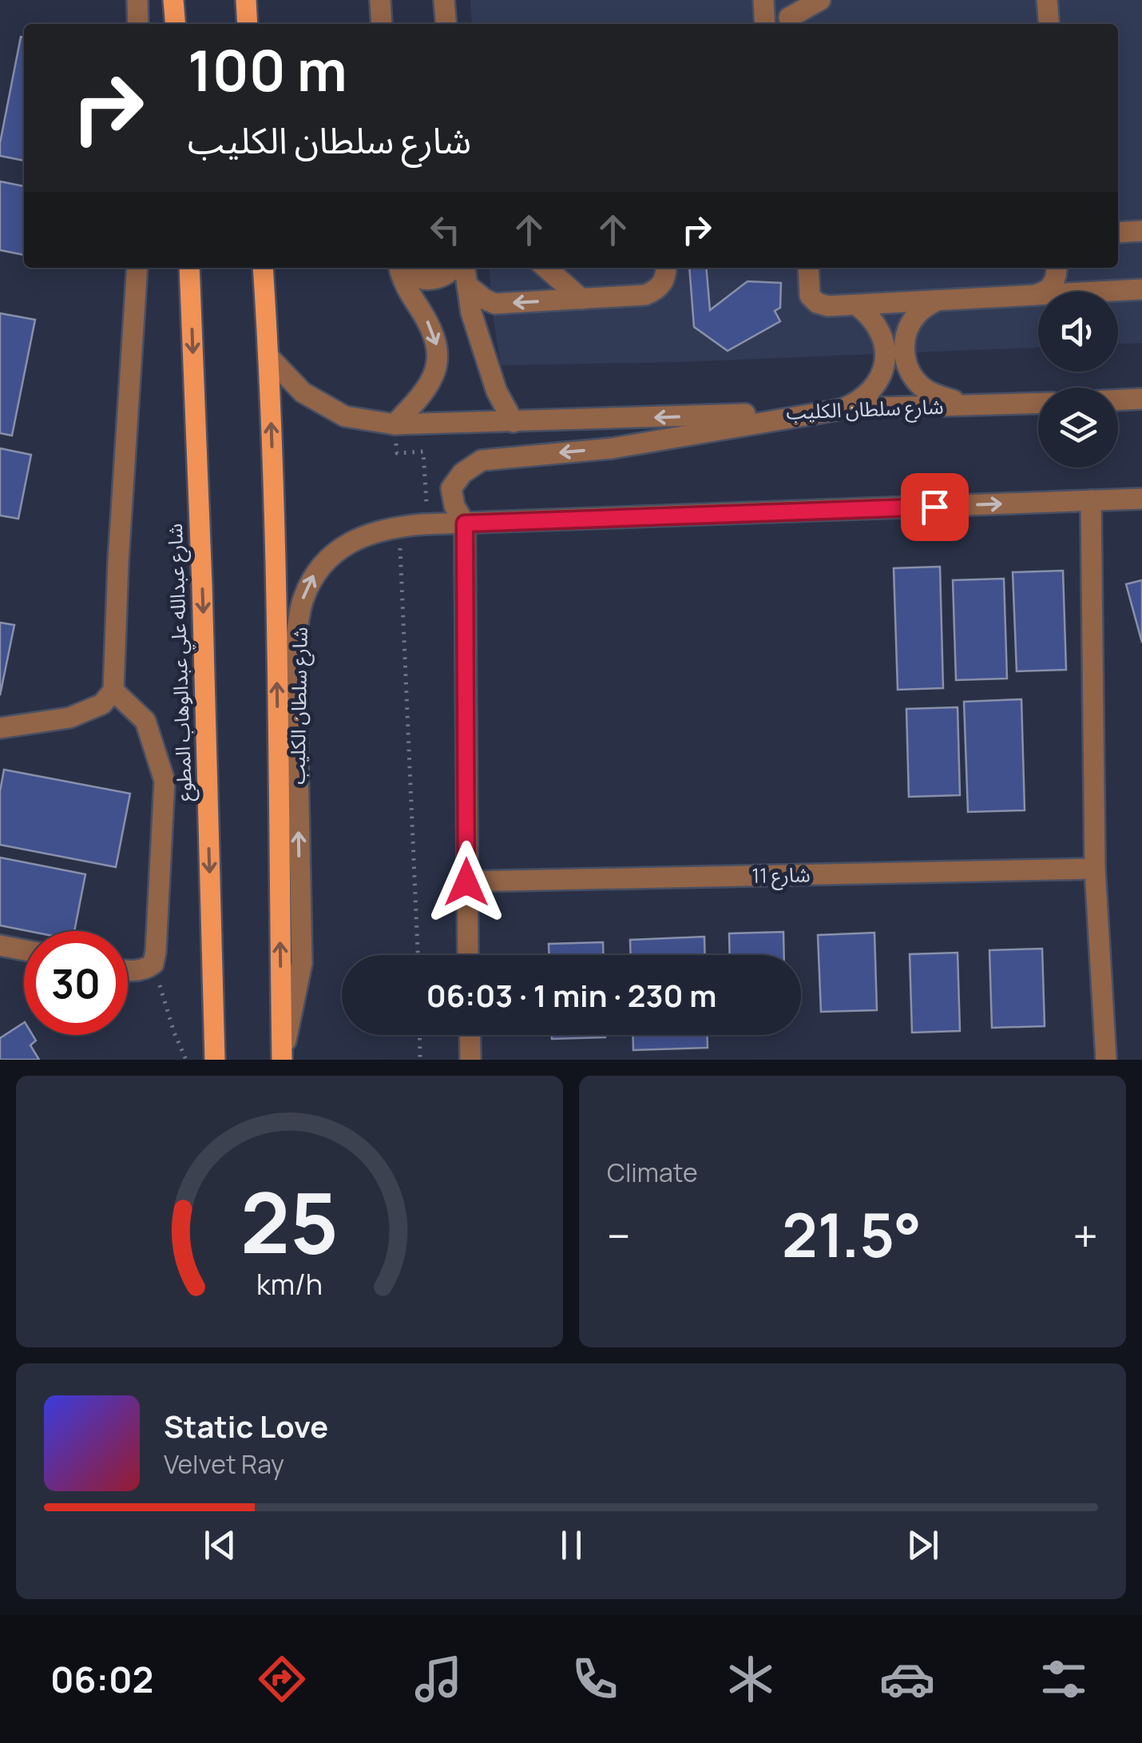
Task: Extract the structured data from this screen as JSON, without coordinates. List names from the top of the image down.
{
  "streets": {
    "main road": ["شارع عبدالله علي عبدالوهاب المطوع"],
    "street": ["شارع سلطان الكليب", "شارع 11"]
  },
  "page": {
    "turn": ["100 m", "شارع سلطان الكليب"],
    "limit": "30",
    "trip": "06:03 · 1 min · 230 m",
    "tile": "Climate",
    "heat": ["−", "21.5°", "+"],
    "song": ["Static Love", "Velvet Ray"],
    "tabs": "06:02",
    "gauge": ["25", "km/h"]
  }
}
